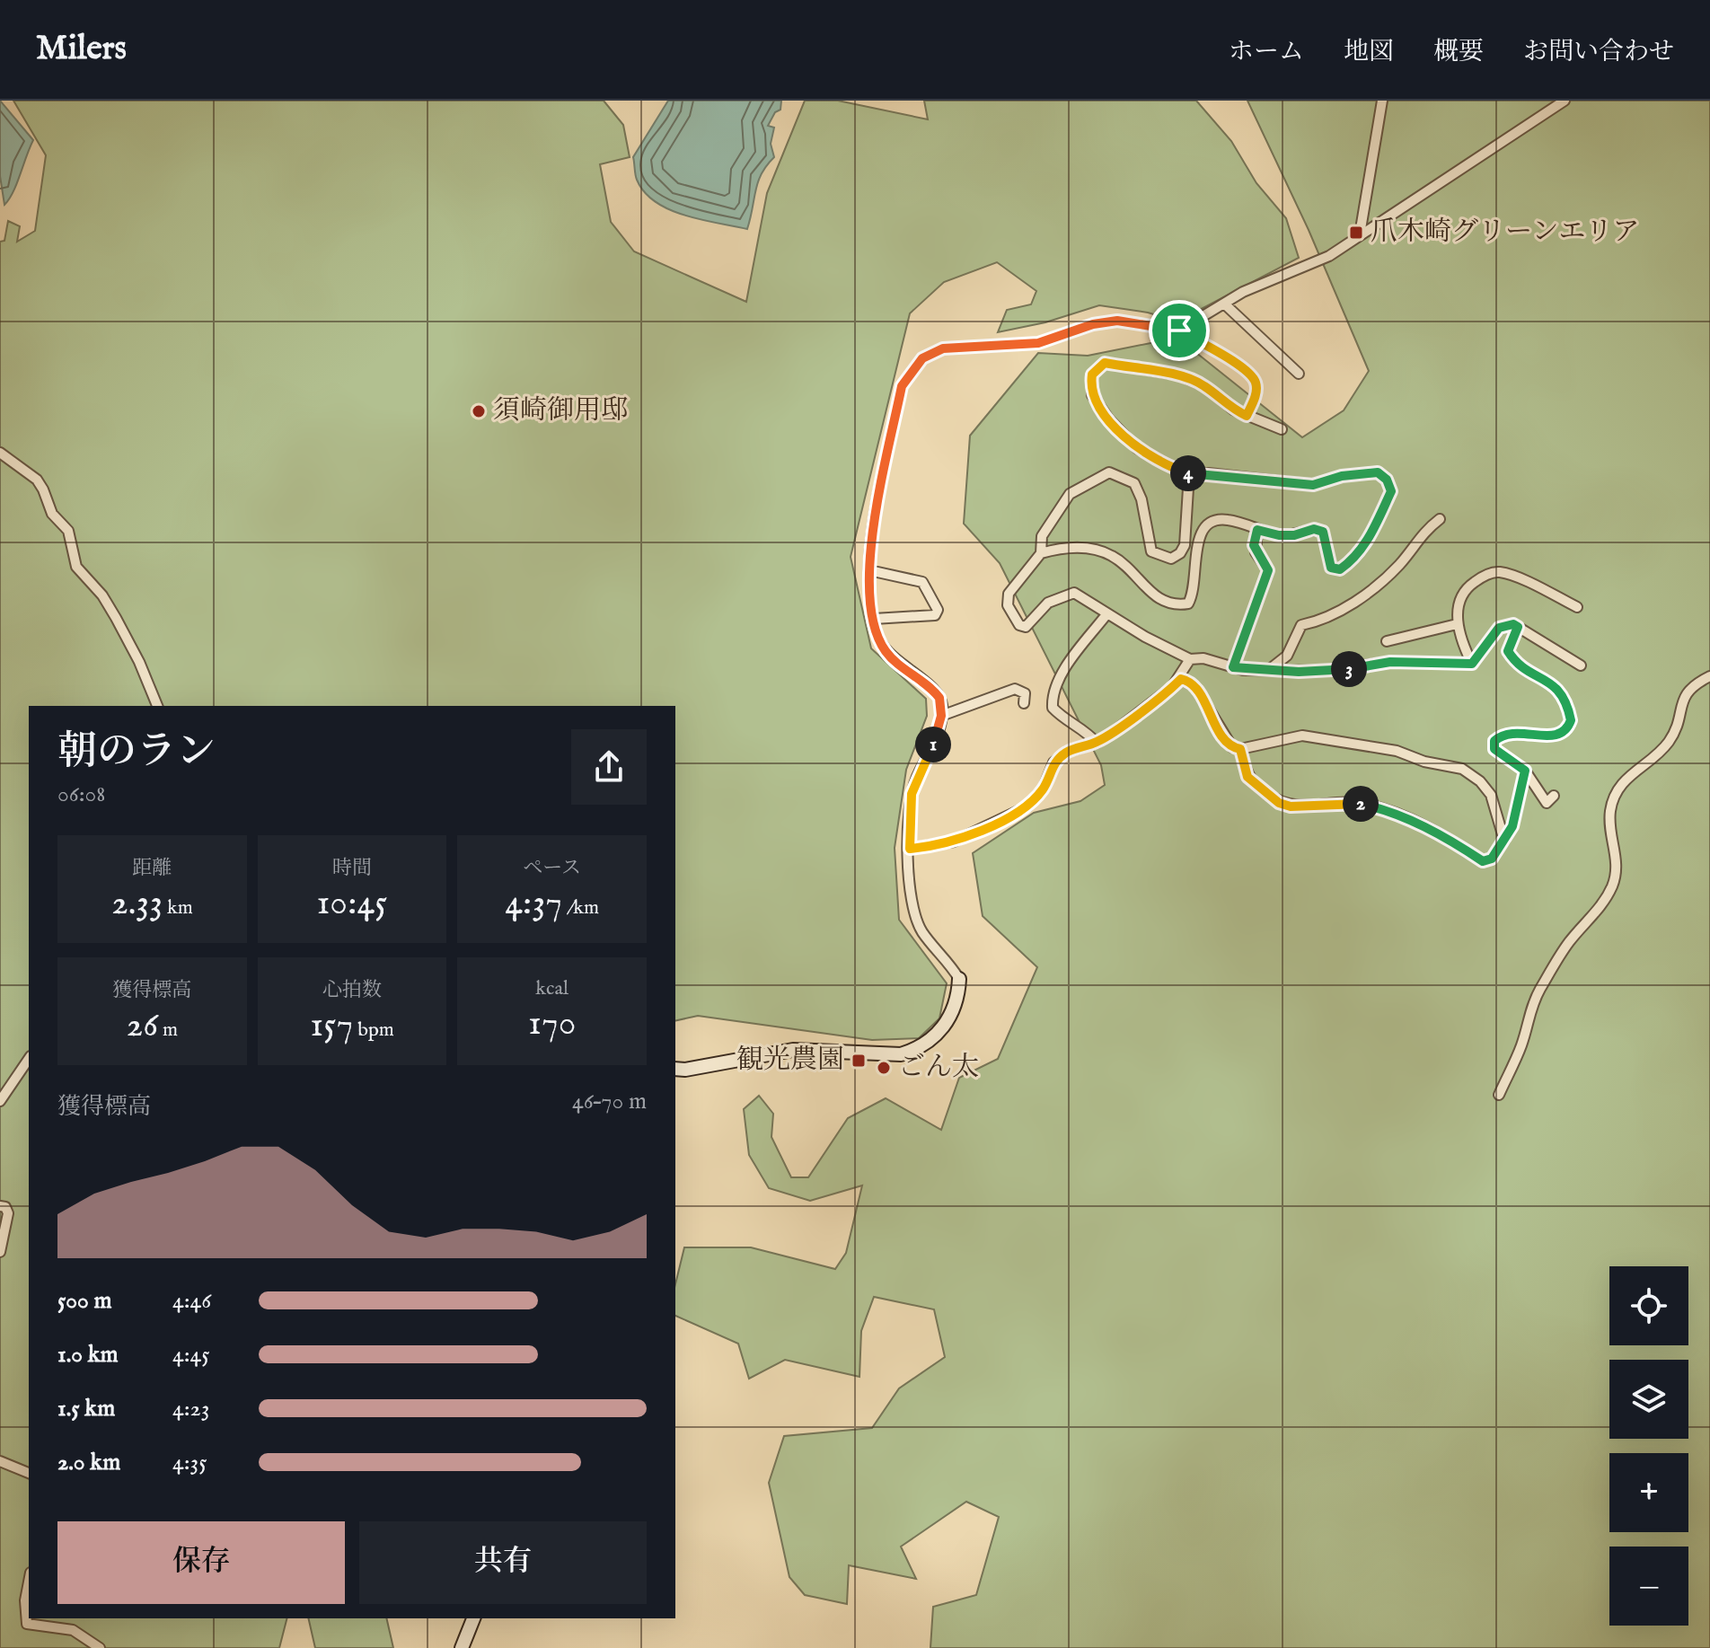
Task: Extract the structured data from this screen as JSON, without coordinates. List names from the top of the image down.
{
  "places": {
    "transit": ["爪木崎グリーンエリア", "観光農園"],
    "other": ["須崎御用邸", "ごん太"]
  },
  "page": {
    "header": "Milers",
    "nav": [
      "ホーム",
      "地図",
      "概要",
      "お問い合わせ"
    ],
    "pins": [
      "4",
      "3",
      "1",
      "2"
    ],
    "heading": ["朝のラン", "06:08"],
    "stats": [
      ["距離", "2.33 km"],
      ["時間", "10:45"],
      ["ペース", "4:37 /km"],
      ["獲得標高", "26 m"],
      ["心拍数", "157 bpm"],
      ["kcal", "170"]
    ],
    "chart": ["獲得標高", "46–70 m"],
    "map_buttons": ["+", "−"],
    "list": [
      {
        "name": "500 m",
        "note": "4:46"
      },
      {
        "name": "1.0 km",
        "note": "4:45"
      },
      {
        "name": "1.5 km",
        "note": "4:23"
      },
      {
        "name": "2.0 km",
        "note": "4:35"
      }
    ],
    "buttons": ["保存", "共有"]
  }
}
